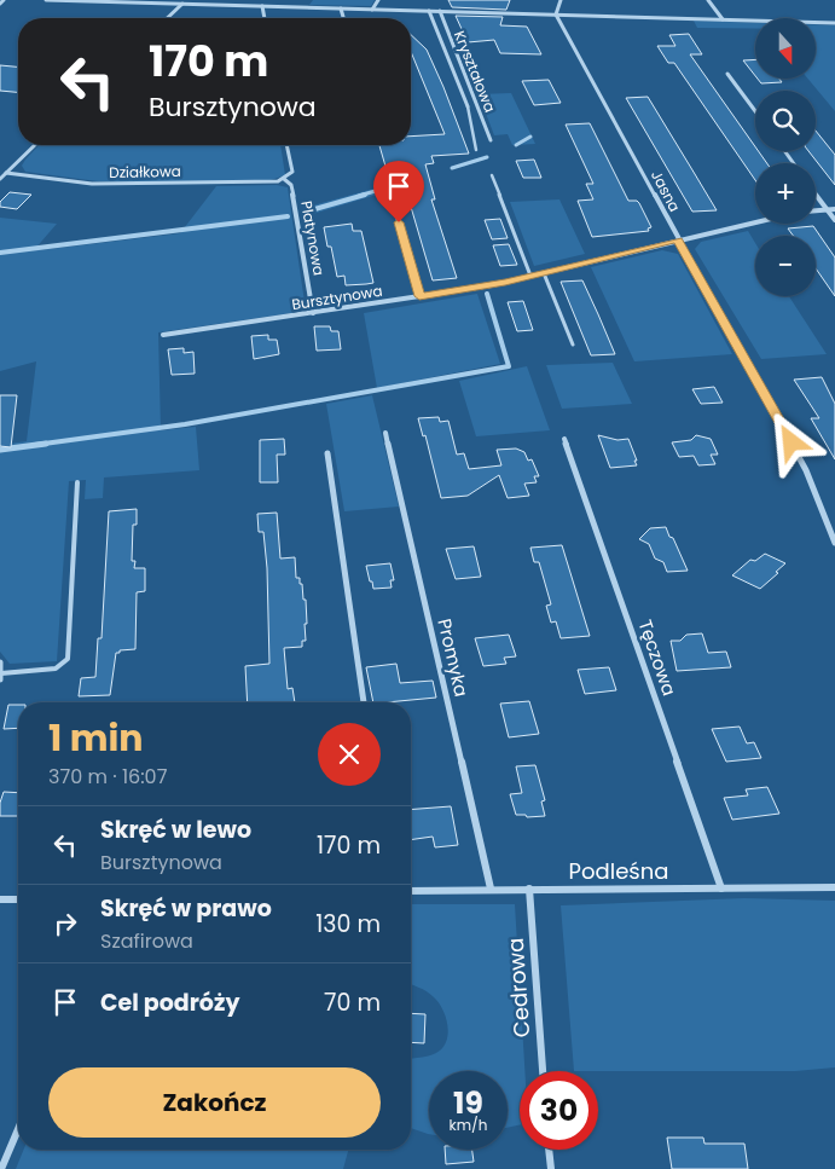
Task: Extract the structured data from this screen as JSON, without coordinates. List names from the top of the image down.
{
  "streets": {
    "street": [
      "Kryształowa",
      "Działkowa",
      "Jasna",
      "Platynowa",
      "Bursztynowa",
      "Promyka",
      "Tęczowa",
      "Podleśna",
      "Cedrowa"
    ]
  },
  "crossings": [
    ["Działkowa", "Platynowa"],
    ["Jasna", "Bursztynowa"],
    ["Platynowa", "Bursztynowa"],
    ["Promyka", "Podleśna"],
    ["Tęczowa", "Podleśna"],
    ["Podleśna", "Cedrowa"]
  ],
  "north": "bottom",
  "page": {
    "map_buttons": ["+", "−"],
    "turn": ["170 m", "Bursztynowa"],
    "heading": ["1 min", "370 m · 16:07"],
    "list": [
      {
        "name": "Skręć w lewo",
        "note": "Bursztynowa",
        "value": "170 m"
      },
      {
        "name": "Skręć w prawo",
        "note": "Szafirowa",
        "value": "130 m"
      },
      {
        "name": "Cel podróży",
        "value": "70 m"
      }
    ],
    "buttons": "Zakończ",
    "speed": "19 km/h",
    "limit": "30"
  }
}
